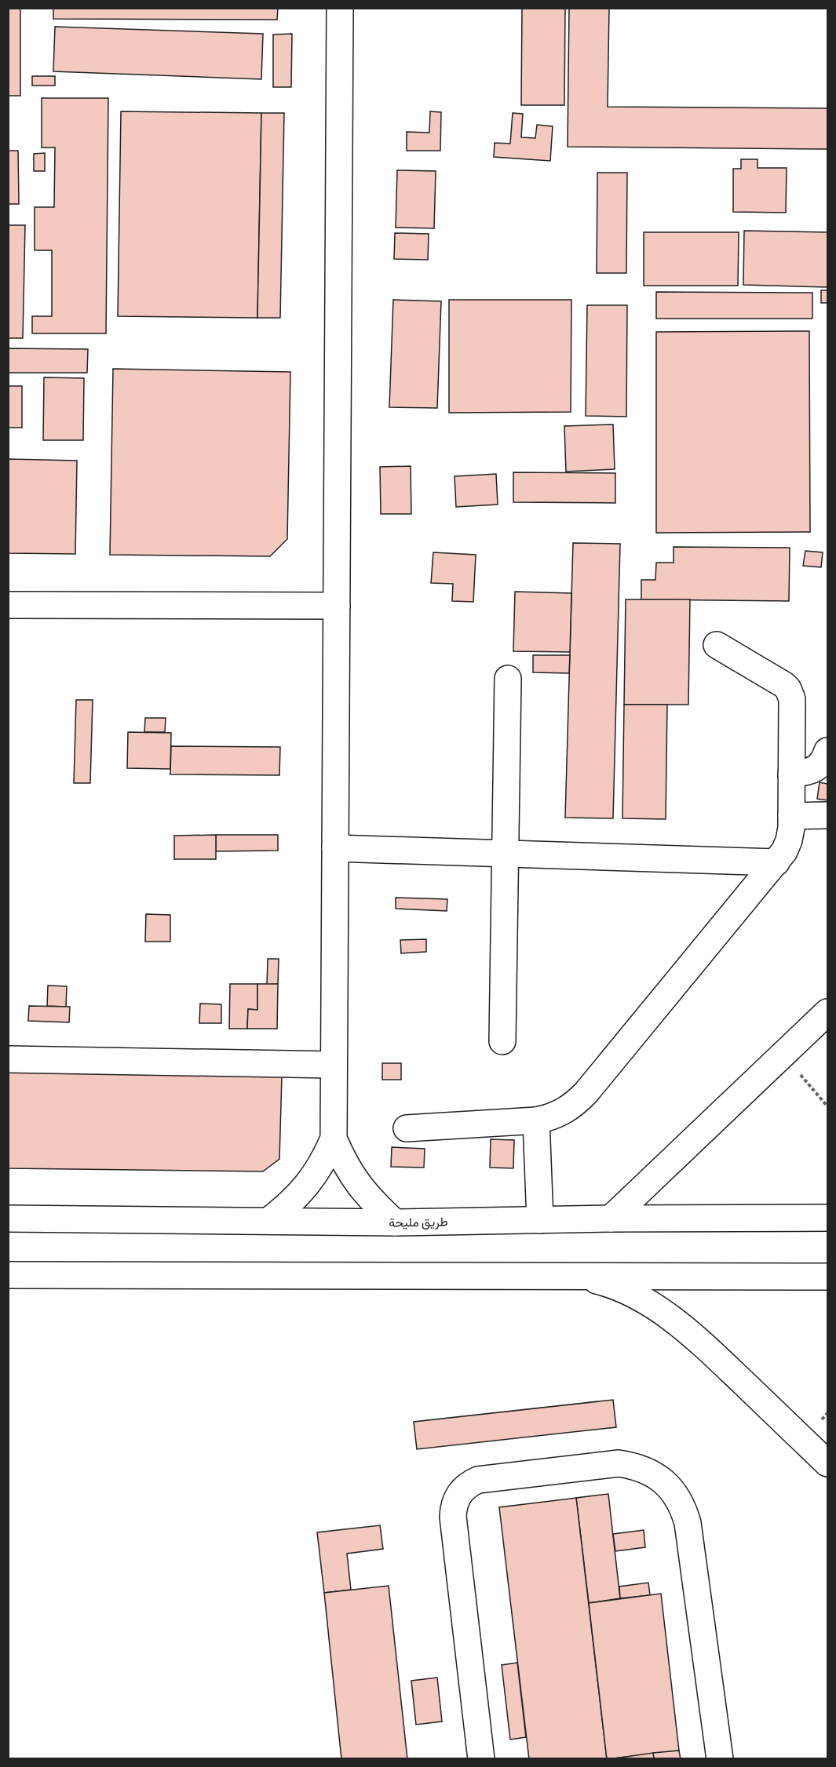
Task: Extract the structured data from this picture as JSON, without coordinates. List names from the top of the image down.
{
  "streets": {
    "main road": ["طريق مليحة"]
  }
}
